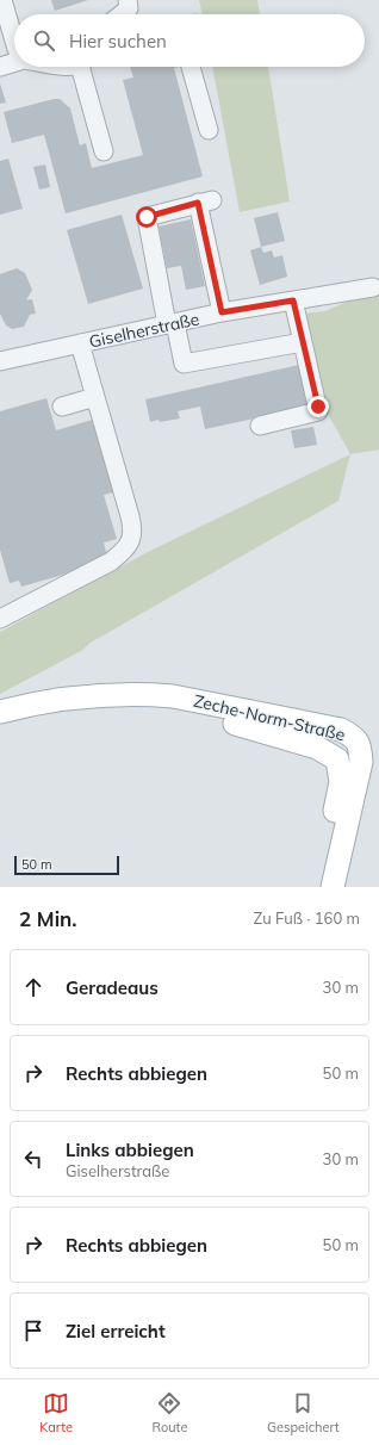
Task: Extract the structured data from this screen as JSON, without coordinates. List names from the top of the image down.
{
  "streets": {
    "main road": ["Zeche-Norm-Straße"],
    "street": ["Giselherstraße"]
  },
  "scale_bar": "50 m",
  "page": {
    "search": "Hier suchen",
    "scale": "50 m",
    "heading": ["2 Min.", "Zu Fuß · 160 m"],
    "list": [
      ["Geradeaus", "30 m"],
      ["Rechts abbiegen", "50 m"],
      ["Links abbiegen", "Giselherstraße", "30 m"],
      ["Rechts abbiegen", "50 m"],
      "Ziel erreicht"
    ],
    "nav": ["Karte", "Route", "Gespeichert"]
  }
}
